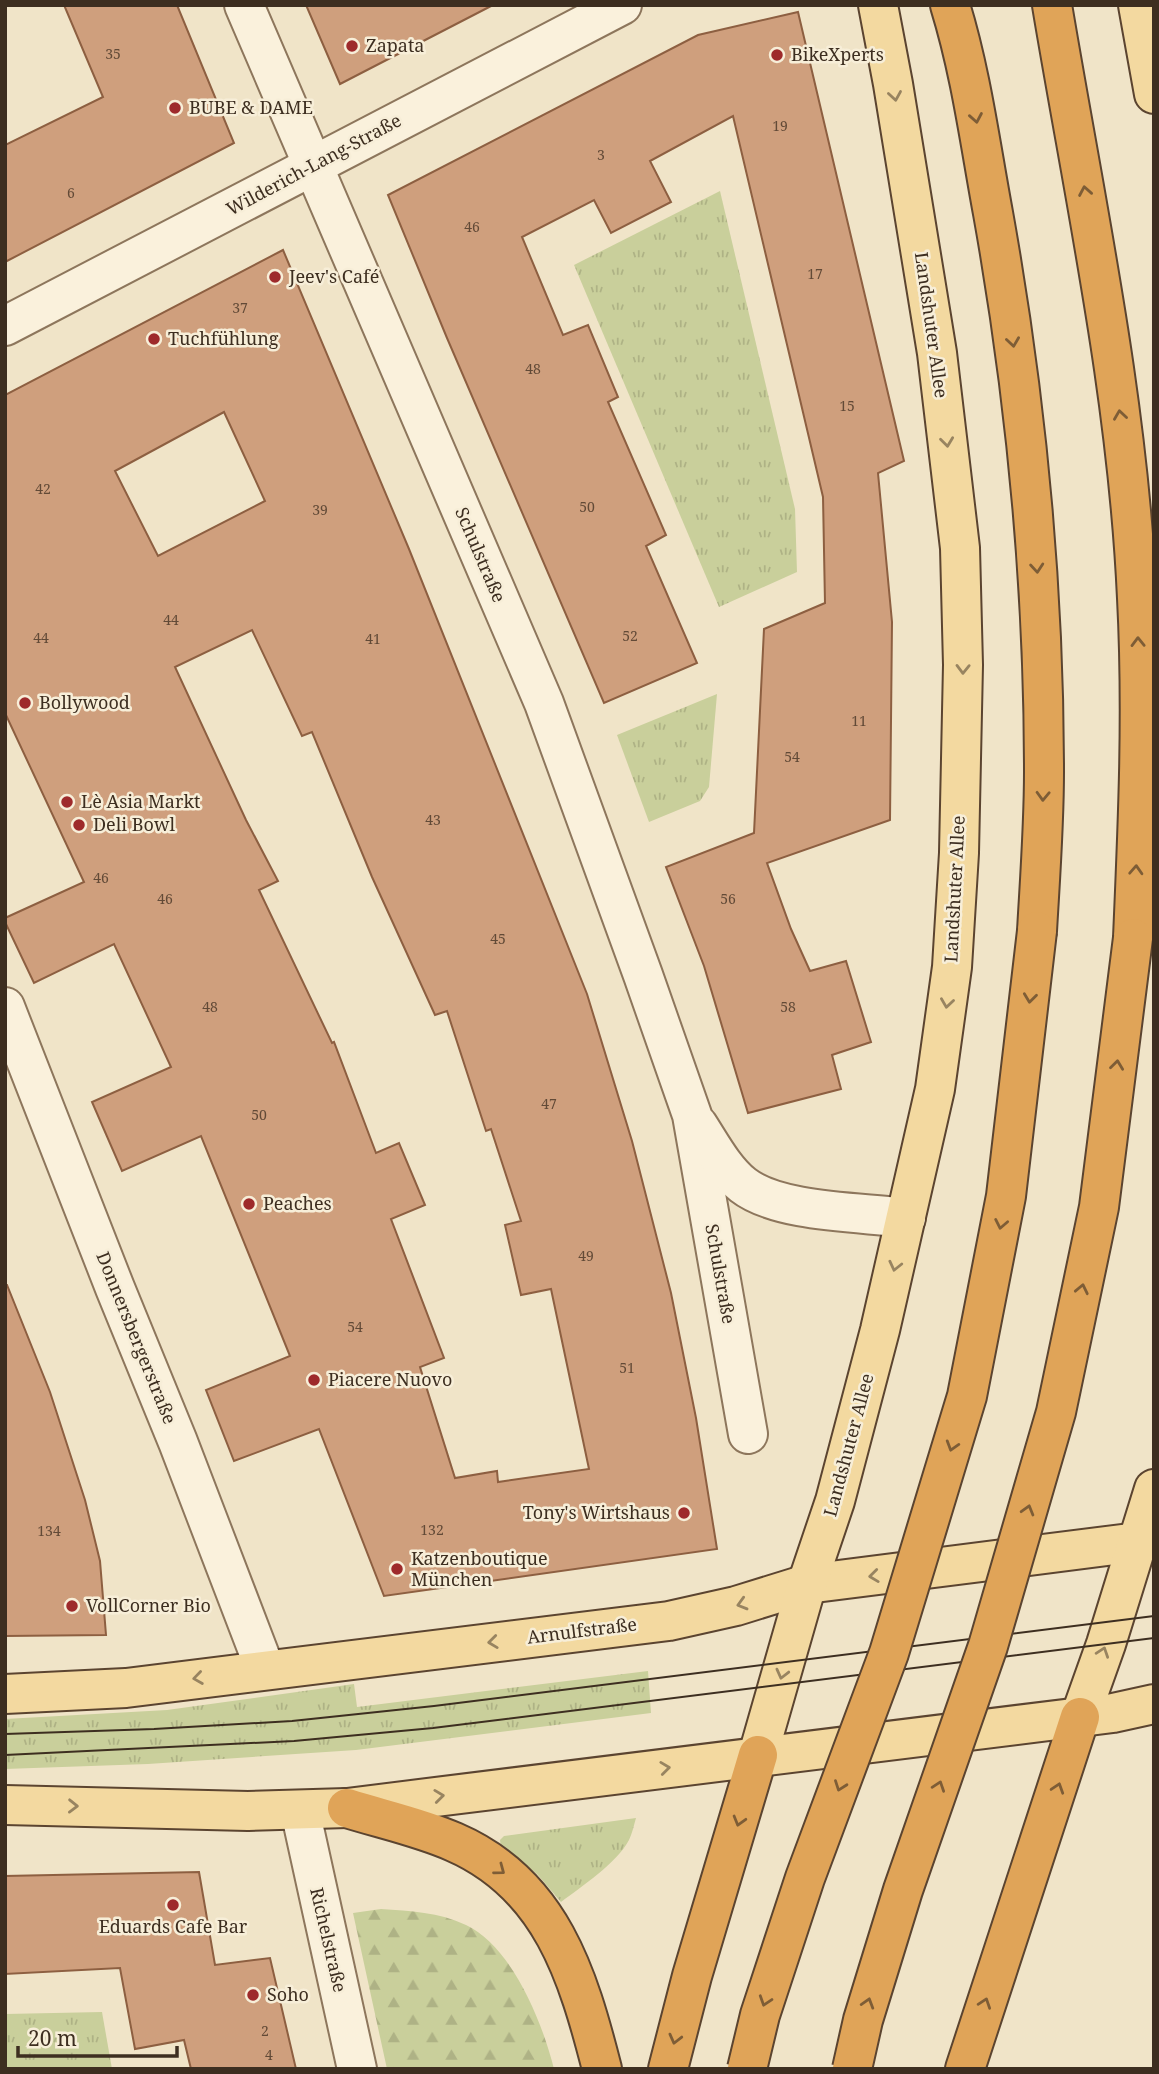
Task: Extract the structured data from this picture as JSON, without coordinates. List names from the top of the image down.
{
  "streets": {
    "main road": ["Landshuter Allee", "Arnulfstraße"],
    "street": [
      "Wilderich-Lang-Straße",
      "Schulstraße",
      "Donnersbergerstraße",
      "Richelstraße"
    ]
  },
  "crossings": [
    ["Wilderich-Lang-Straße", "Schulstraße"],
    ["Landshuter Allee", "Schulstraße"],
    ["Landshuter Allee", "Arnulfstraße"],
    ["Donnersbergerstraße", "Arnulfstraße"]
  ],
  "one_way": ["Landshuter Allee"],
  "places": [
    "Zapata",
    "BikeXperts",
    "BUBE & DAME",
    "Jeev's Café",
    "Tuchfühlung",
    "Bollywood",
    "Lè Asia Markt",
    "Deli Bowl",
    "Peaches",
    "Piacere Nuovo",
    "Tony's Wirtshaus",
    "Katzenboutique München",
    "VollCorner Bio",
    "Eduards Cafe Bar",
    "Soho"
  ],
  "house_numbers": [
    "35",
    "19",
    "3",
    "6",
    "46",
    "17",
    "37",
    "48",
    "15",
    "42",
    "50",
    "39",
    "44",
    "52",
    "44",
    "41",
    "11",
    "54",
    "43",
    "46",
    "46",
    "56",
    "45",
    "48",
    "58",
    "47",
    "50",
    "49",
    "54",
    "51",
    "132",
    "134",
    "2",
    "4"
  ],
  "scale_bar": "20 m"
}
